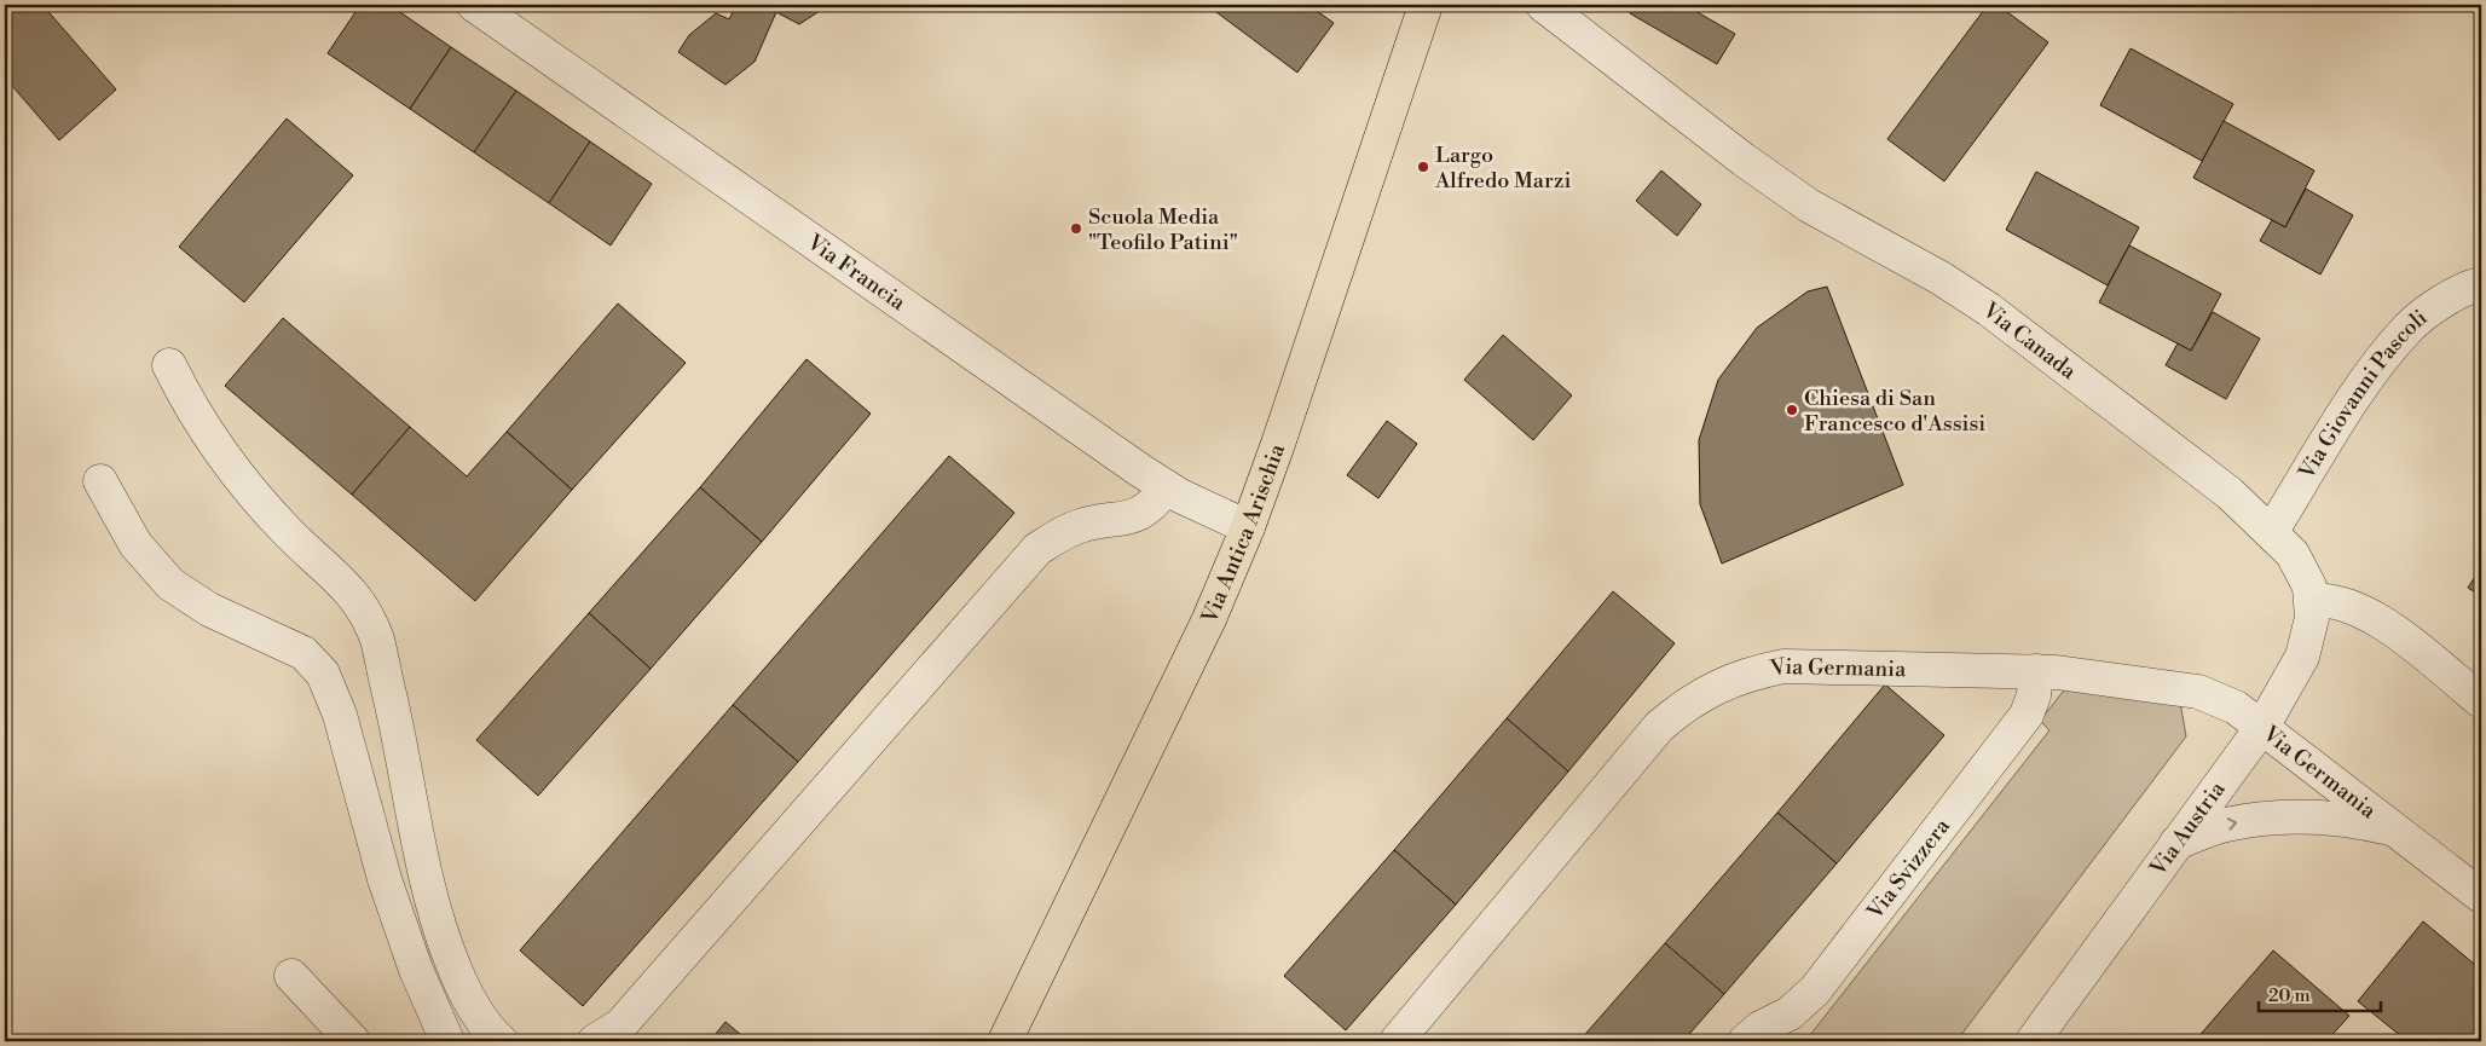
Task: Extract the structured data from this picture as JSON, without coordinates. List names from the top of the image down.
{
  "streets": {
    "main road": ["Via Antica Arischia"],
    "street": [
      "Via Francia",
      "Via Canada",
      "Via Giovanni Pascoli",
      "Via Germania",
      "Via Austria",
      "Via Svizzera"
    ]
  },
  "crossings": [
    ["Via Francia", "Via Antica Arischia"],
    ["Via Canada", "Via Giovanni Pascoli"],
    ["Via Canada", "Via Austria"],
    ["Via Germania", "Via Austria"],
    ["Via Germania", "Via Svizzera"]
  ],
  "places": ["Largo Alfredo Marzi", "Scuola Media \"Teofilo Patini\"", "Chiesa di San Francesco d'Assisi"],
  "scale_bar": "20 m"
}
